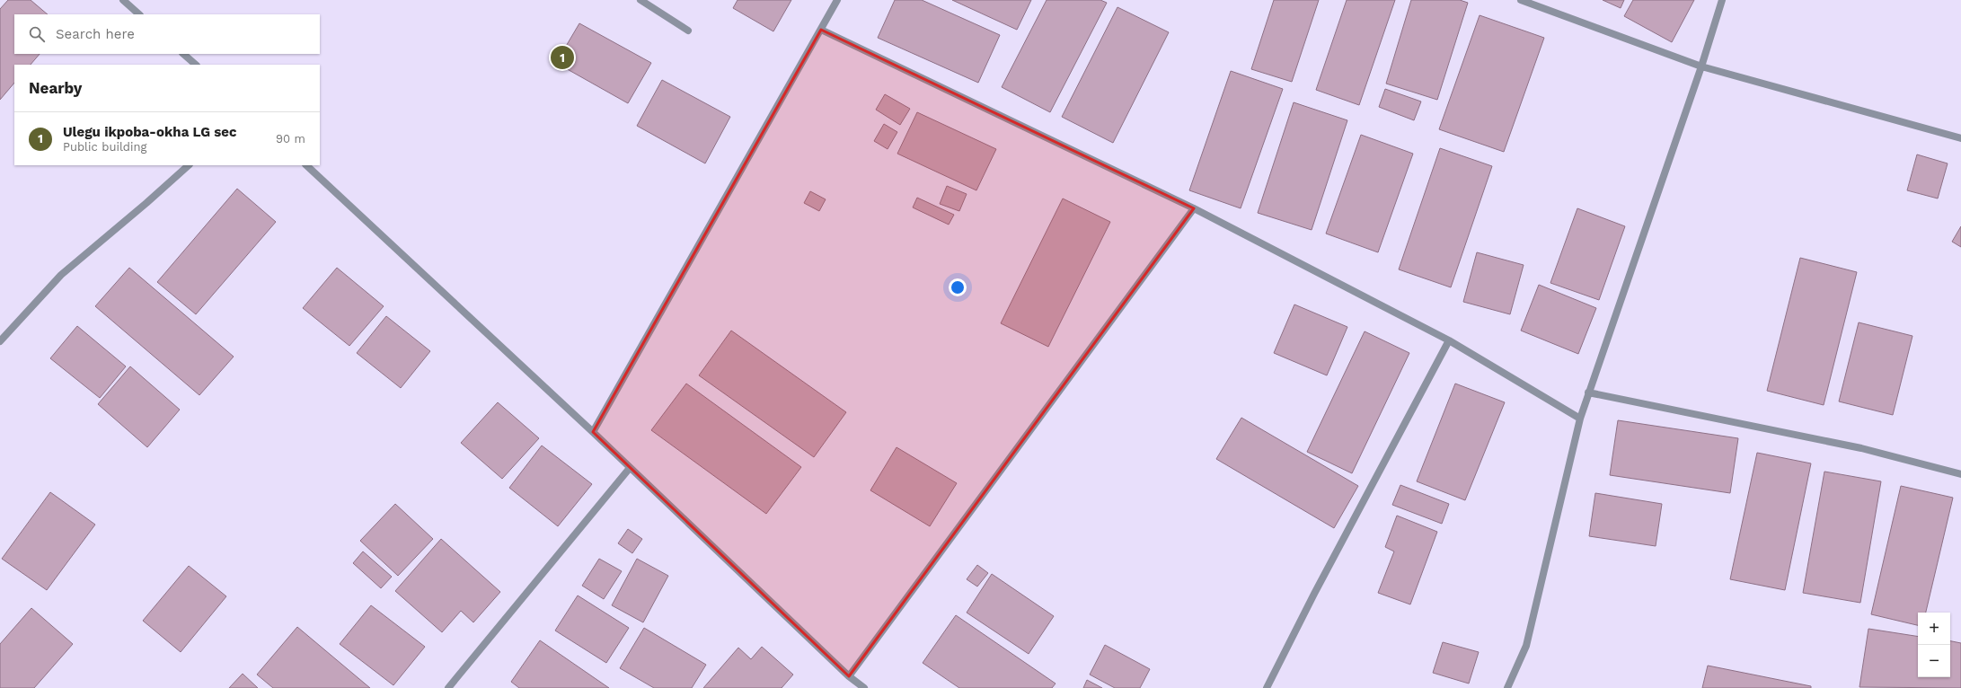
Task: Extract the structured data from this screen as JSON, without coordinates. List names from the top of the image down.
{
  "page": {
    "search": "Search here",
    "pins": "1",
    "heading": "Nearby",
    "list": [
      {
        "mark": "1",
        "name": "Ulegu ikpoba-okha LG sec",
        "note": "Public building",
        "value": "90 m"
      }
    ],
    "map_buttons": ["+", "−"]
  }
}
